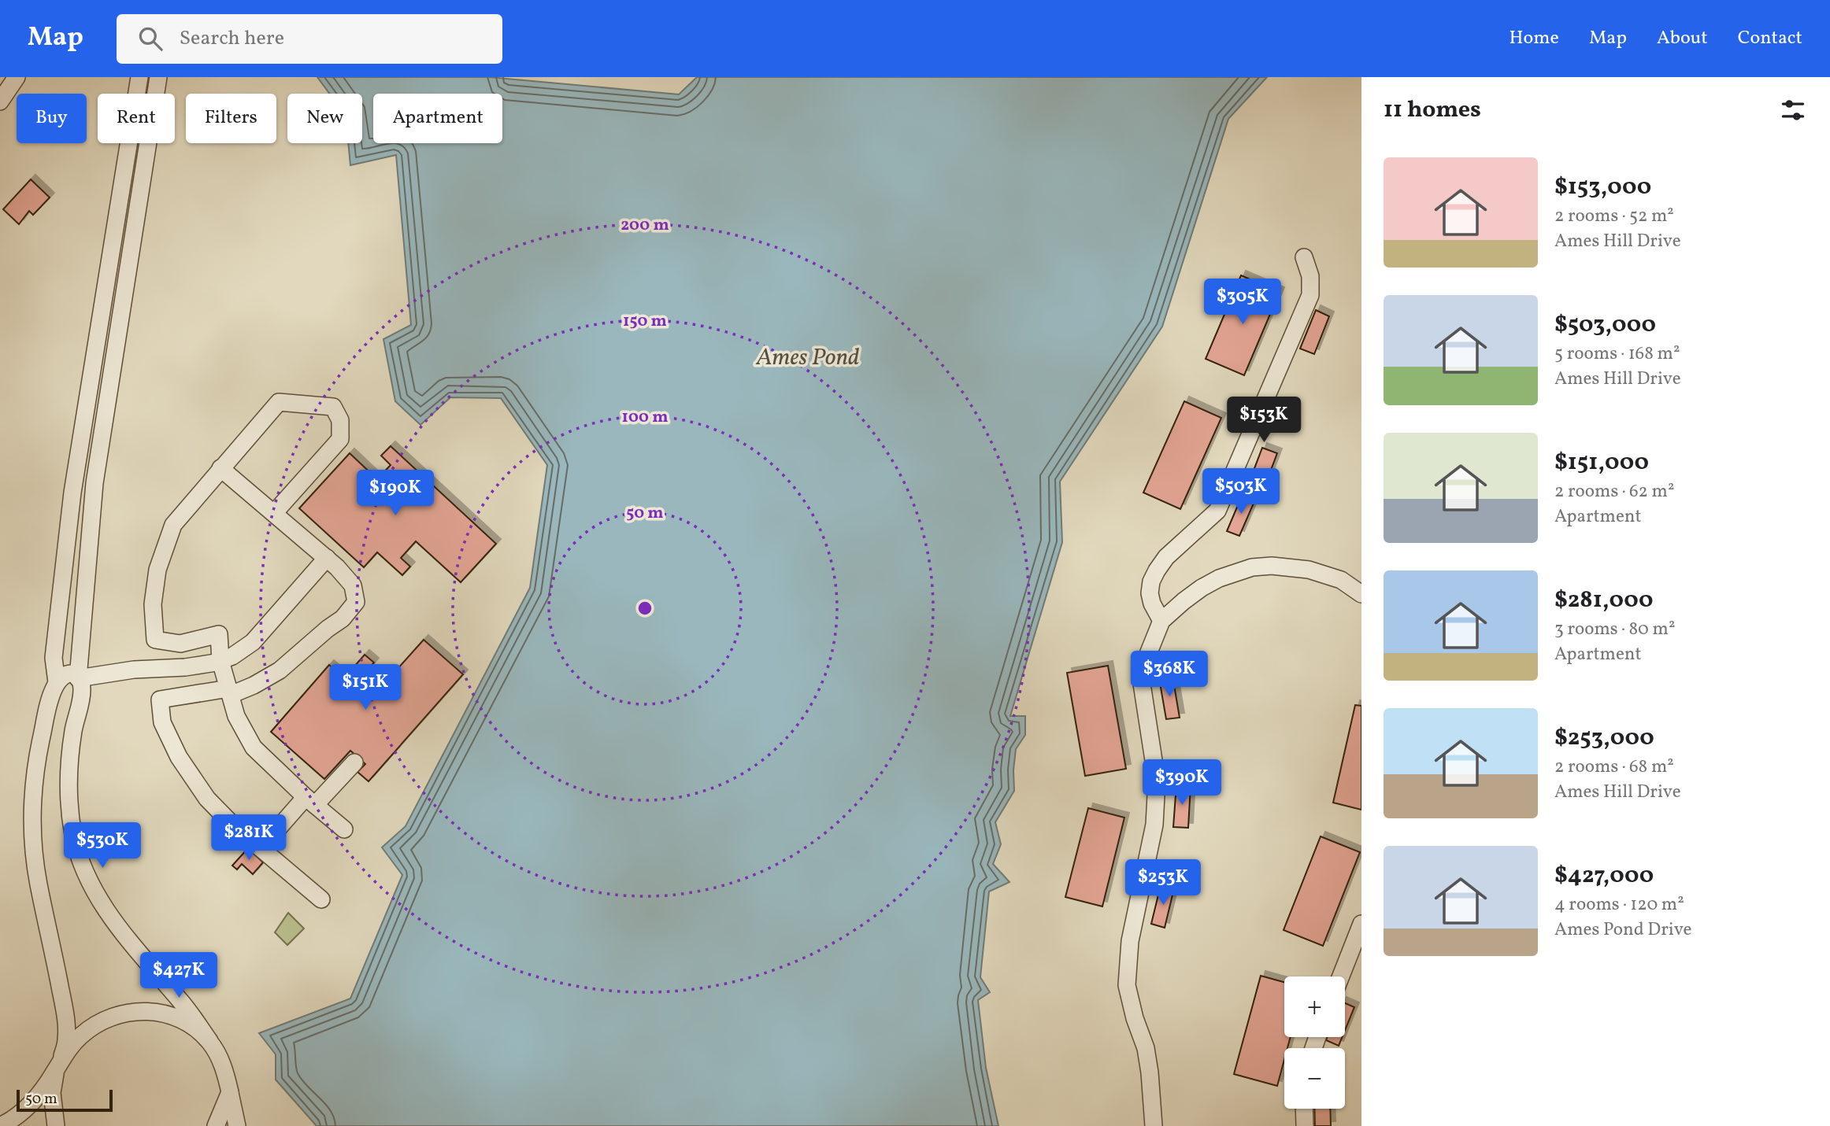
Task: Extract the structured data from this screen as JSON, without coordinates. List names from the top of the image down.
{
  "water": ["Ames Pond"],
  "scale_bar": "50 m",
  "page": {
    "header": "Map",
    "search": "Search here",
    "nav": [
      "Home",
      "Map",
      "About",
      "Contact"
    ],
    "heading": "11 homes",
    "chip": [
      "Buy",
      "Rent",
      "Filters",
      "New",
      "Apartment"
    ],
    "list": [
      {
        "name": "$153,000",
        "note": "2 rooms · 52 m² · Ames Hill Drive"
      },
      {
        "name": "$503,000",
        "note": "5 rooms · 168 m² · Ames Hill Drive"
      },
      {
        "name": "$151,000",
        "note": "2 rooms · 62 m² · Apartment"
      },
      {
        "name": "$281,000",
        "note": "3 rooms · 80 m² · Apartment"
      },
      {
        "name": "$253,000",
        "note": "2 rooms · 68 m² · Ames Hill Drive"
      },
      {
        "name": "$427,000",
        "note": "4 rooms · 120 m² · Ames Pond Drive"
      }
    ],
    "price": [
      "$305K",
      "$153K",
      "$503K",
      "$190K",
      "$368K",
      "$151K",
      "$390K",
      "$281K",
      "$530K",
      "$253K",
      "$427K"
    ],
    "map_buttons": ["+", "−"],
    "scale": "50 m"
  },
  "rings": [
    "200 m",
    "150 m",
    "100 m",
    "50 m"
  ]
}
